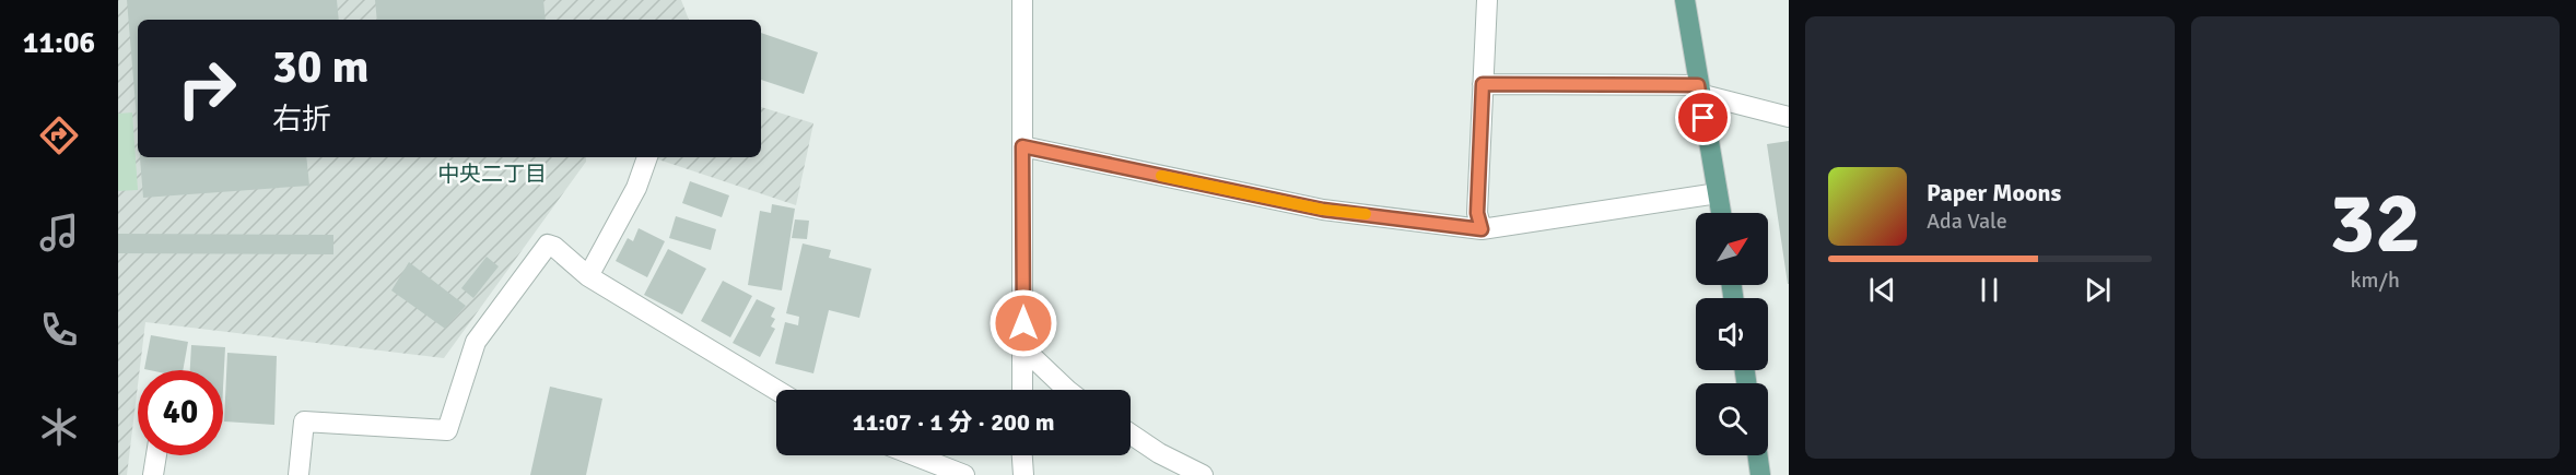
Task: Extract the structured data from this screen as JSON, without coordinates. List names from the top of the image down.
{
  "districts": ["中央二丁目"],
  "north": "top right",
  "page": {
    "tabs": "11:06",
    "tile": ["32", "km/h"],
    "turn": ["30 m", "右折"],
    "song": ["Paper Moons", "Ada Vale"],
    "limit": "40",
    "trip": "11:07 · 1 分 · 200 m"
  }
}
